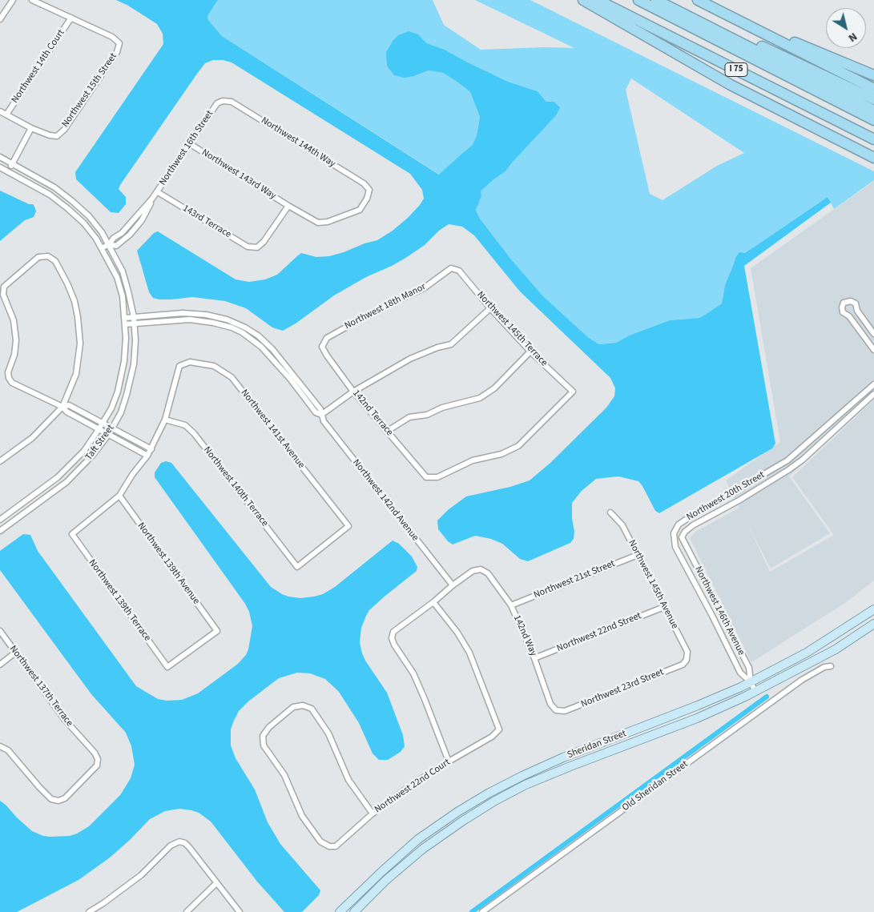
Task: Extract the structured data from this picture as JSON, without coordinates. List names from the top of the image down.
{
  "streets": {
    "highway": ["I 75"],
    "main road": ["Sheridan Street"],
    "street": [
      "Northwest 14th Court",
      "Northwest 15th Street",
      "Northwest 144th Way",
      "Northwest 16th Street",
      "Northwest 143rd Way",
      "143rd Terrace",
      "Northwest 18th Manor",
      "Northwest 145th Terrace",
      "142nd Terrace",
      "Northwest 141st Avenue",
      "Taft Street",
      "Northwest 140th Terrace",
      "Northwest 20th Street",
      "Northwest 142nd Avenue",
      "Northwest 139th Avenue",
      "Northwest 21st Street",
      "Northwest 145th Avenue",
      "Northwest 139th Terrace",
      "Northwest 146th Avenue",
      "Northwest 22nd Street",
      "142nd Way",
      "Northwest 137th Terrace",
      "Northwest 23rd Street",
      "Northwest 22nd Court",
      "Old Sheridan Street"
    ]
  },
  "crossings": [
    ["Northwest 14th Court", "Northwest 15th Street"],
    ["Northwest 144th Way", "Northwest 16th Street"],
    ["Northwest 144th Way", "Northwest 143rd Way"],
    ["Northwest 16th Street", "Northwest 143rd Way"],
    ["Northwest 16th Street", "143rd Terrace"],
    ["Northwest 143rd Way", "143rd Terrace"],
    ["Northwest 18th Manor", "Northwest 145th Terrace"],
    ["Northwest 18th Manor", "142nd Terrace"],
    ["Northwest 145th Terrace", "142nd Terrace"],
    ["Northwest 141st Avenue", "Northwest 140th Terrace"],
    ["Taft Street", "Northwest 142nd Avenue"],
    ["Northwest 20th Street", "Northwest 146th Avenue"],
    ["Northwest 20th Street", "Sheridan Street"],
    ["Northwest 142nd Avenue", "142nd Way"],
    ["Northwest 139th Avenue", "Northwest 139th Terrace"],
    ["Northwest 21st Street", "Northwest 145th Avenue"],
    ["Northwest 21st Street", "142nd Way"],
    ["Northwest 145th Avenue", "Northwest 22nd Street"],
    ["Northwest 145th Avenue", "Northwest 23rd Street"],
    ["Northwest 146th Avenue", "Sheridan Street"],
    ["Northwest 22nd Street", "142nd Way"],
    ["142nd Way", "Northwest 23rd Street"]
  ],
  "north": "bottom right"
}
